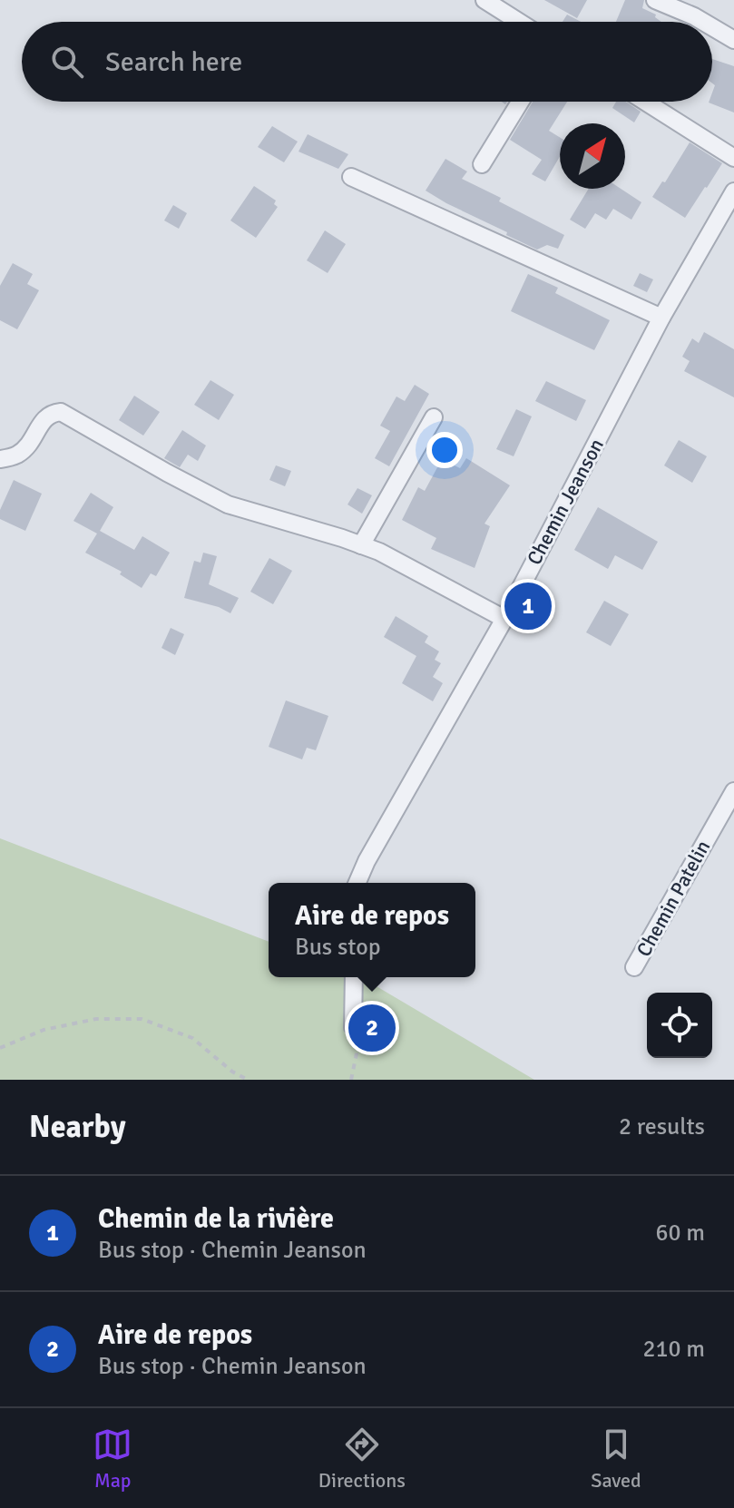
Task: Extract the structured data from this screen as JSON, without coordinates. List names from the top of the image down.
{
  "streets": {
    "street": ["Chemin Jeanson", "Chemin Patelin"]
  },
  "north": "top right",
  "page": {
    "search": "Search here",
    "pins": ["1", "2"],
    "popup": ["Aire de repos", "Bus stop"],
    "heading": ["Nearby", "2 results"],
    "list": [
      {
        "mark": "1",
        "name": "Chemin de la rivière",
        "note": "Bus stop · Chemin Jeanson",
        "value": "60 m"
      },
      {
        "mark": "2",
        "name": "Aire de repos",
        "note": "Bus stop · Chemin Jeanson",
        "value": "210 m"
      }
    ],
    "nav": ["Map", "Directions", "Saved"]
  }
}
